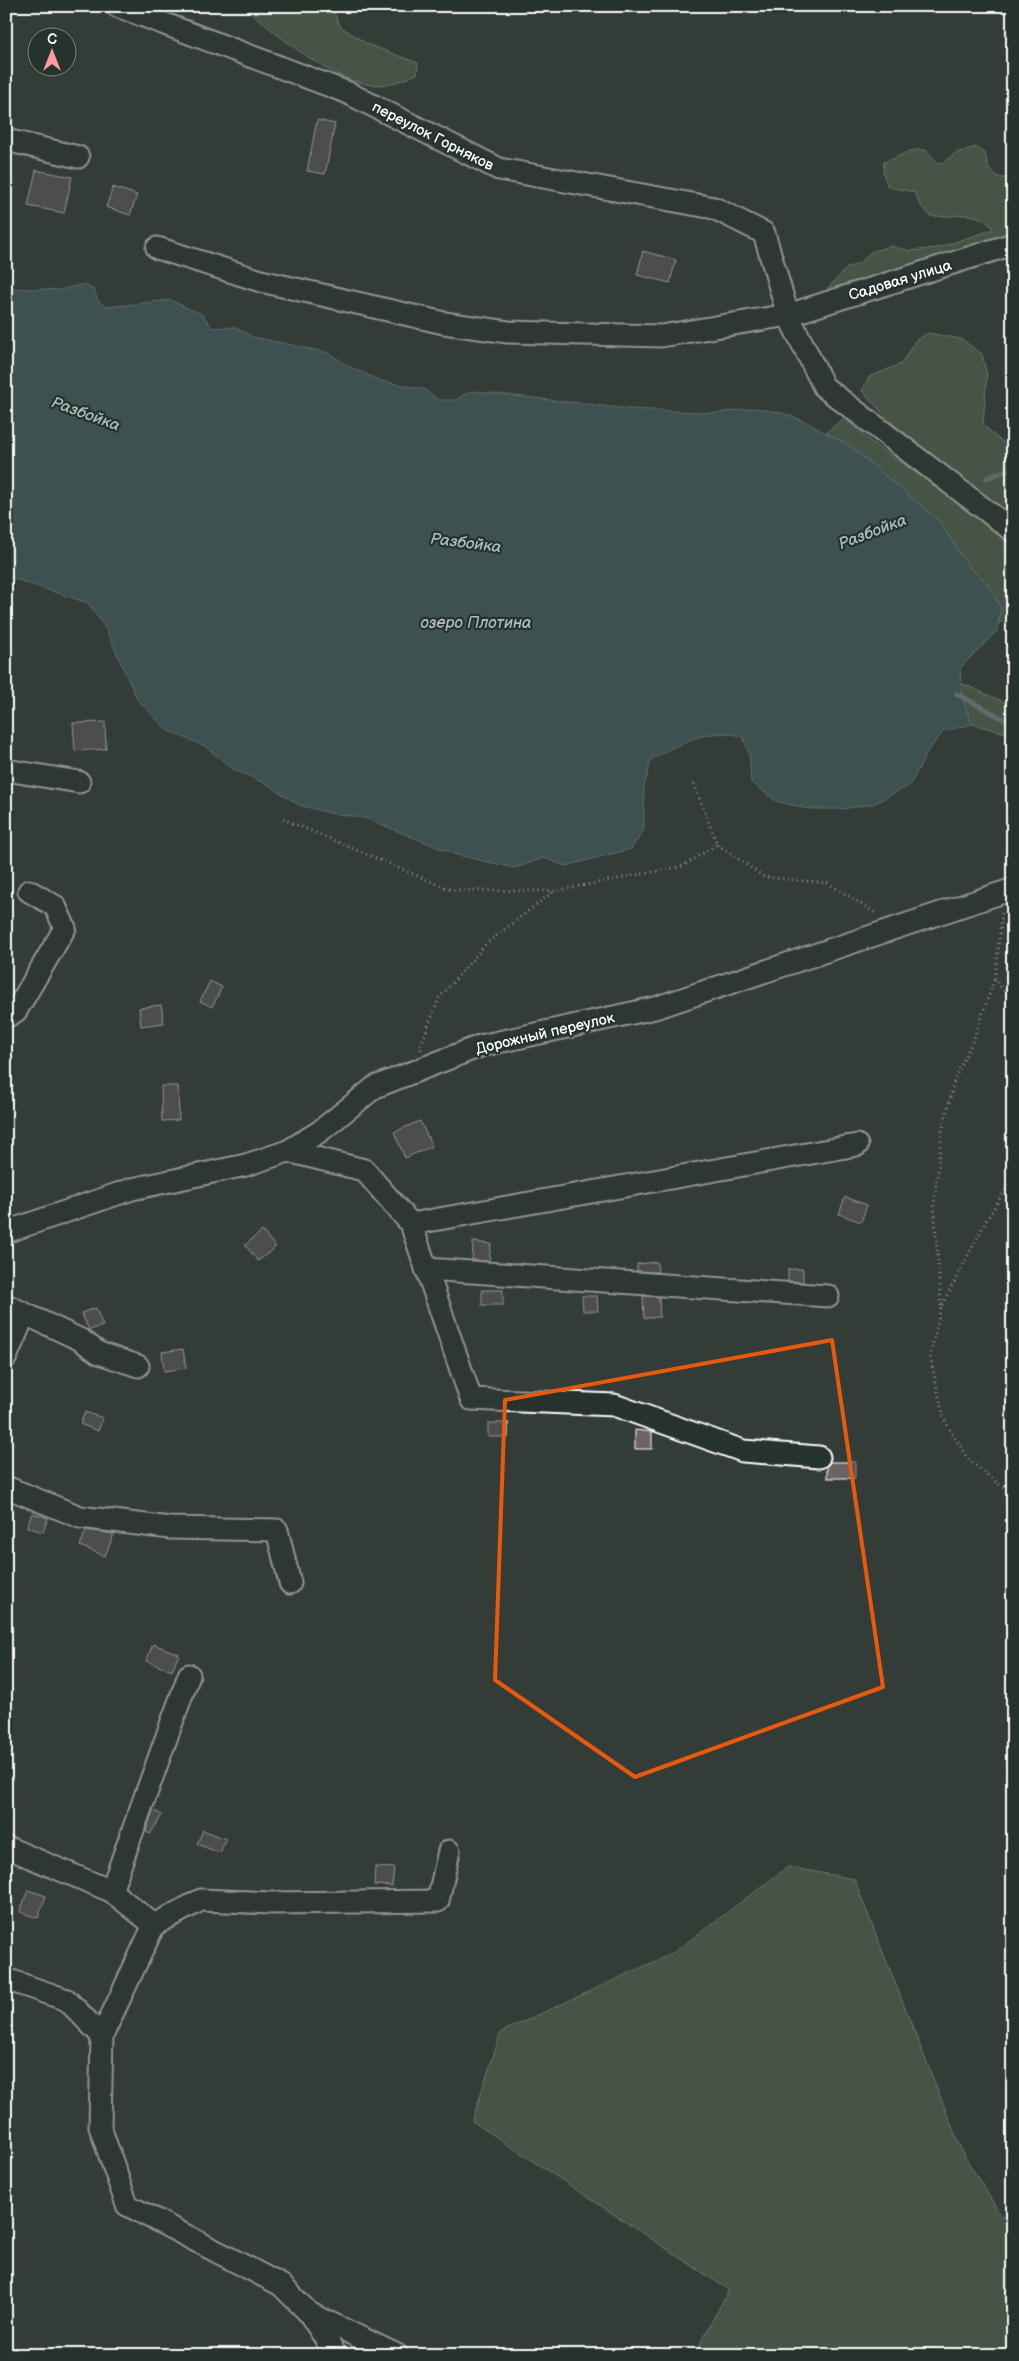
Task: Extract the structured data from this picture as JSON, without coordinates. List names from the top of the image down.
{
  "streets": {
    "street": ["переулок Горняков", "Садовая улица", "Дорожный переулок"]
  },
  "crossings": [
    ["переулок Горняков", "Садовая улица"]
  ],
  "water": ["Разбойка", "озеро Плотина"],
  "north": "top"
}
